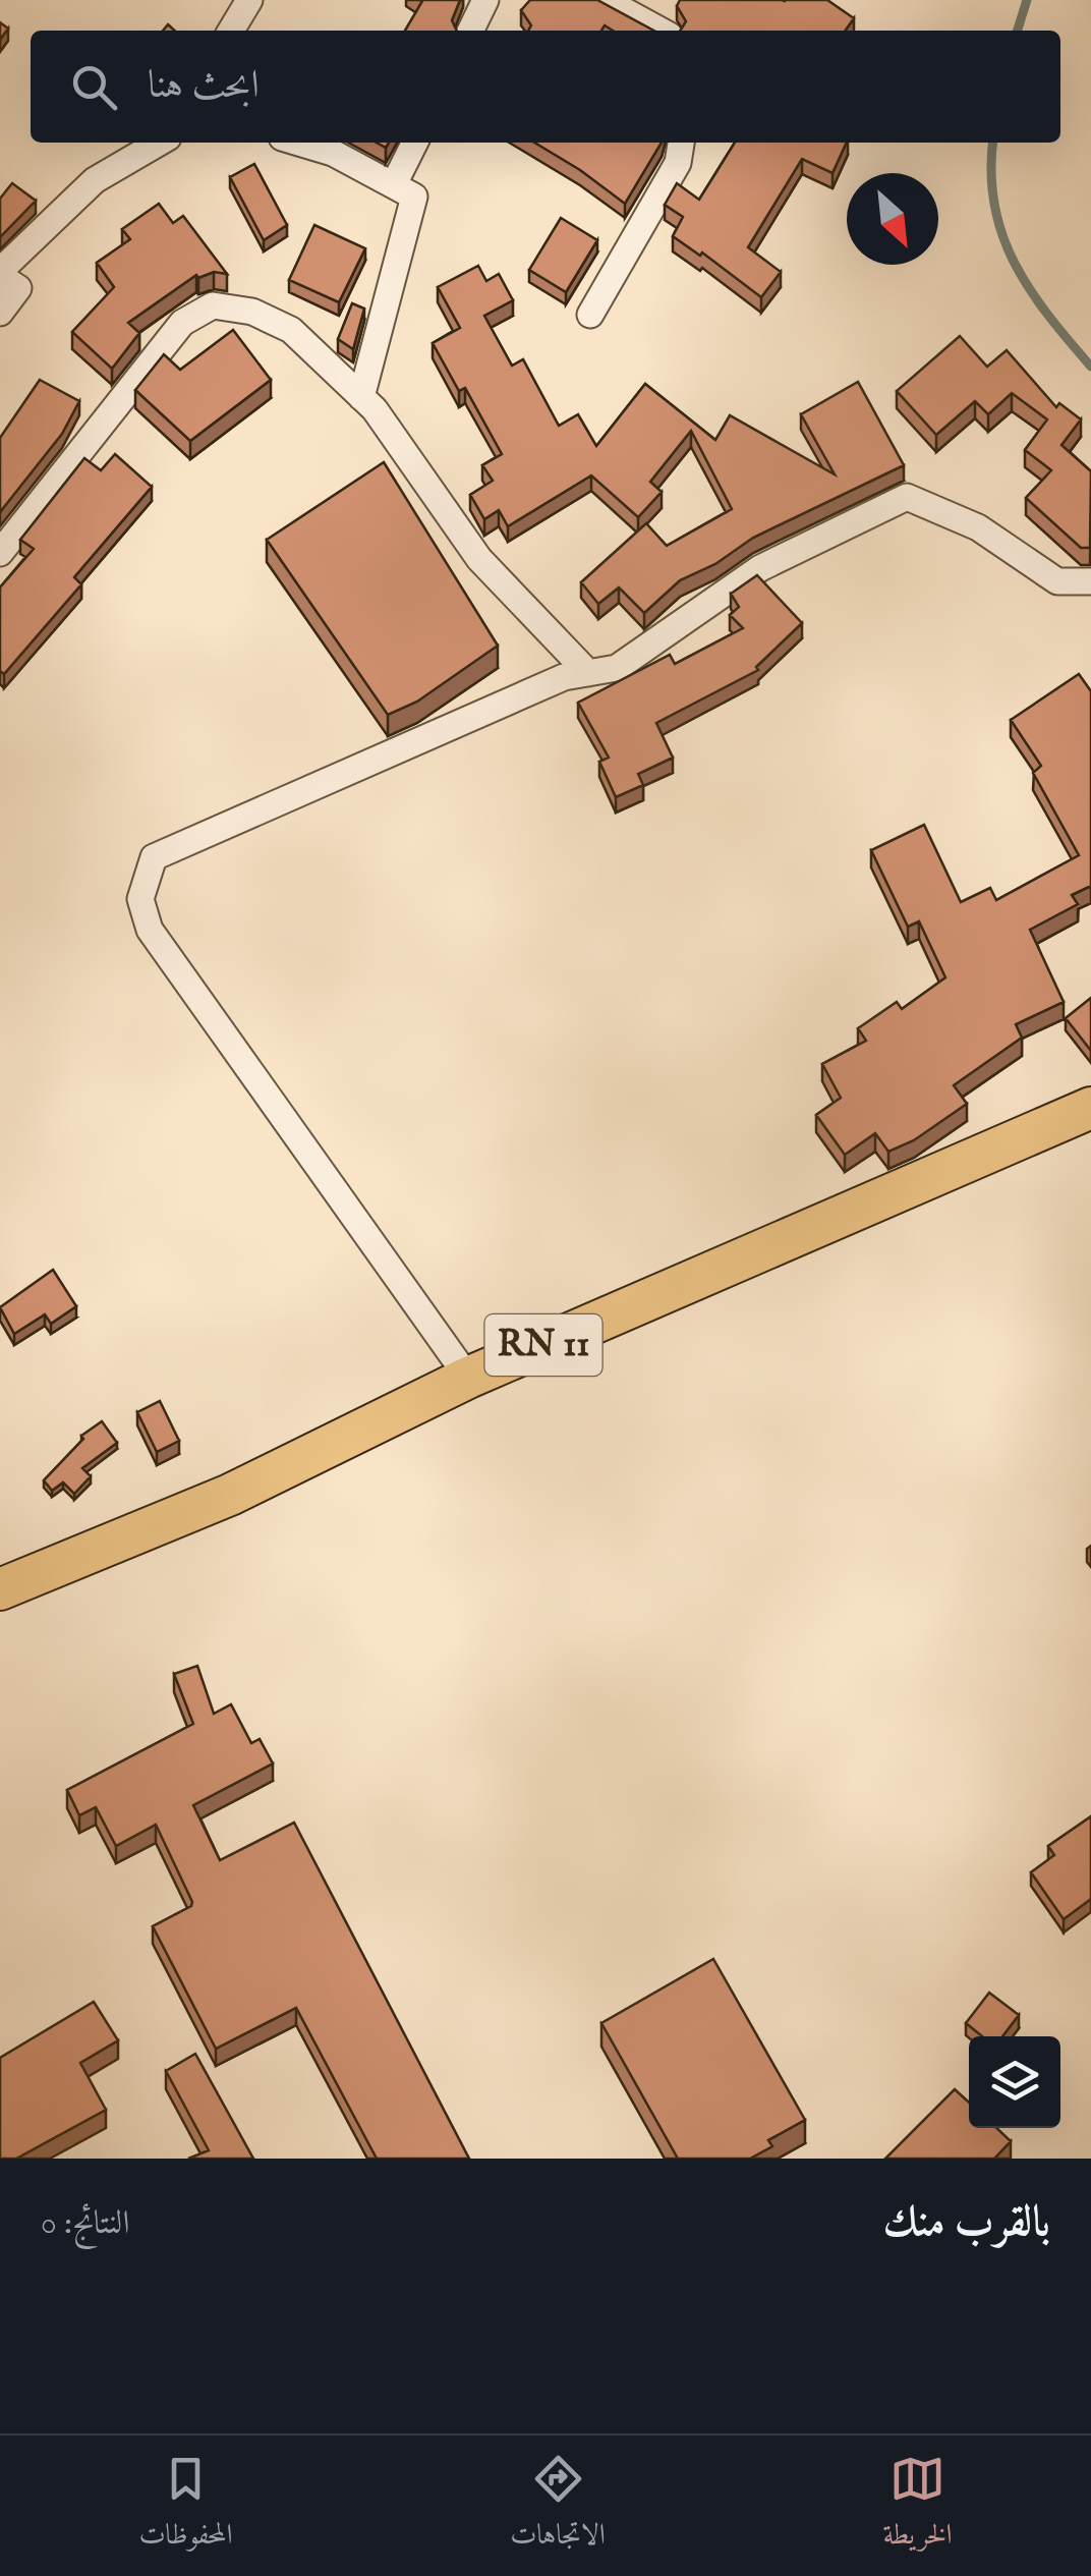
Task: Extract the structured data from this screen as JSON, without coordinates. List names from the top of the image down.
{
  "streets": {
    "main road": ["RN 11"]
  },
  "north": "bottom right",
  "page": {
    "search": "ابحث هنا",
    "heading": ["بالقرب منك", "النتائج: 0"],
    "nav": ["الخريطة", "الاتجاهات", "المحفوظات"]
  }
}
